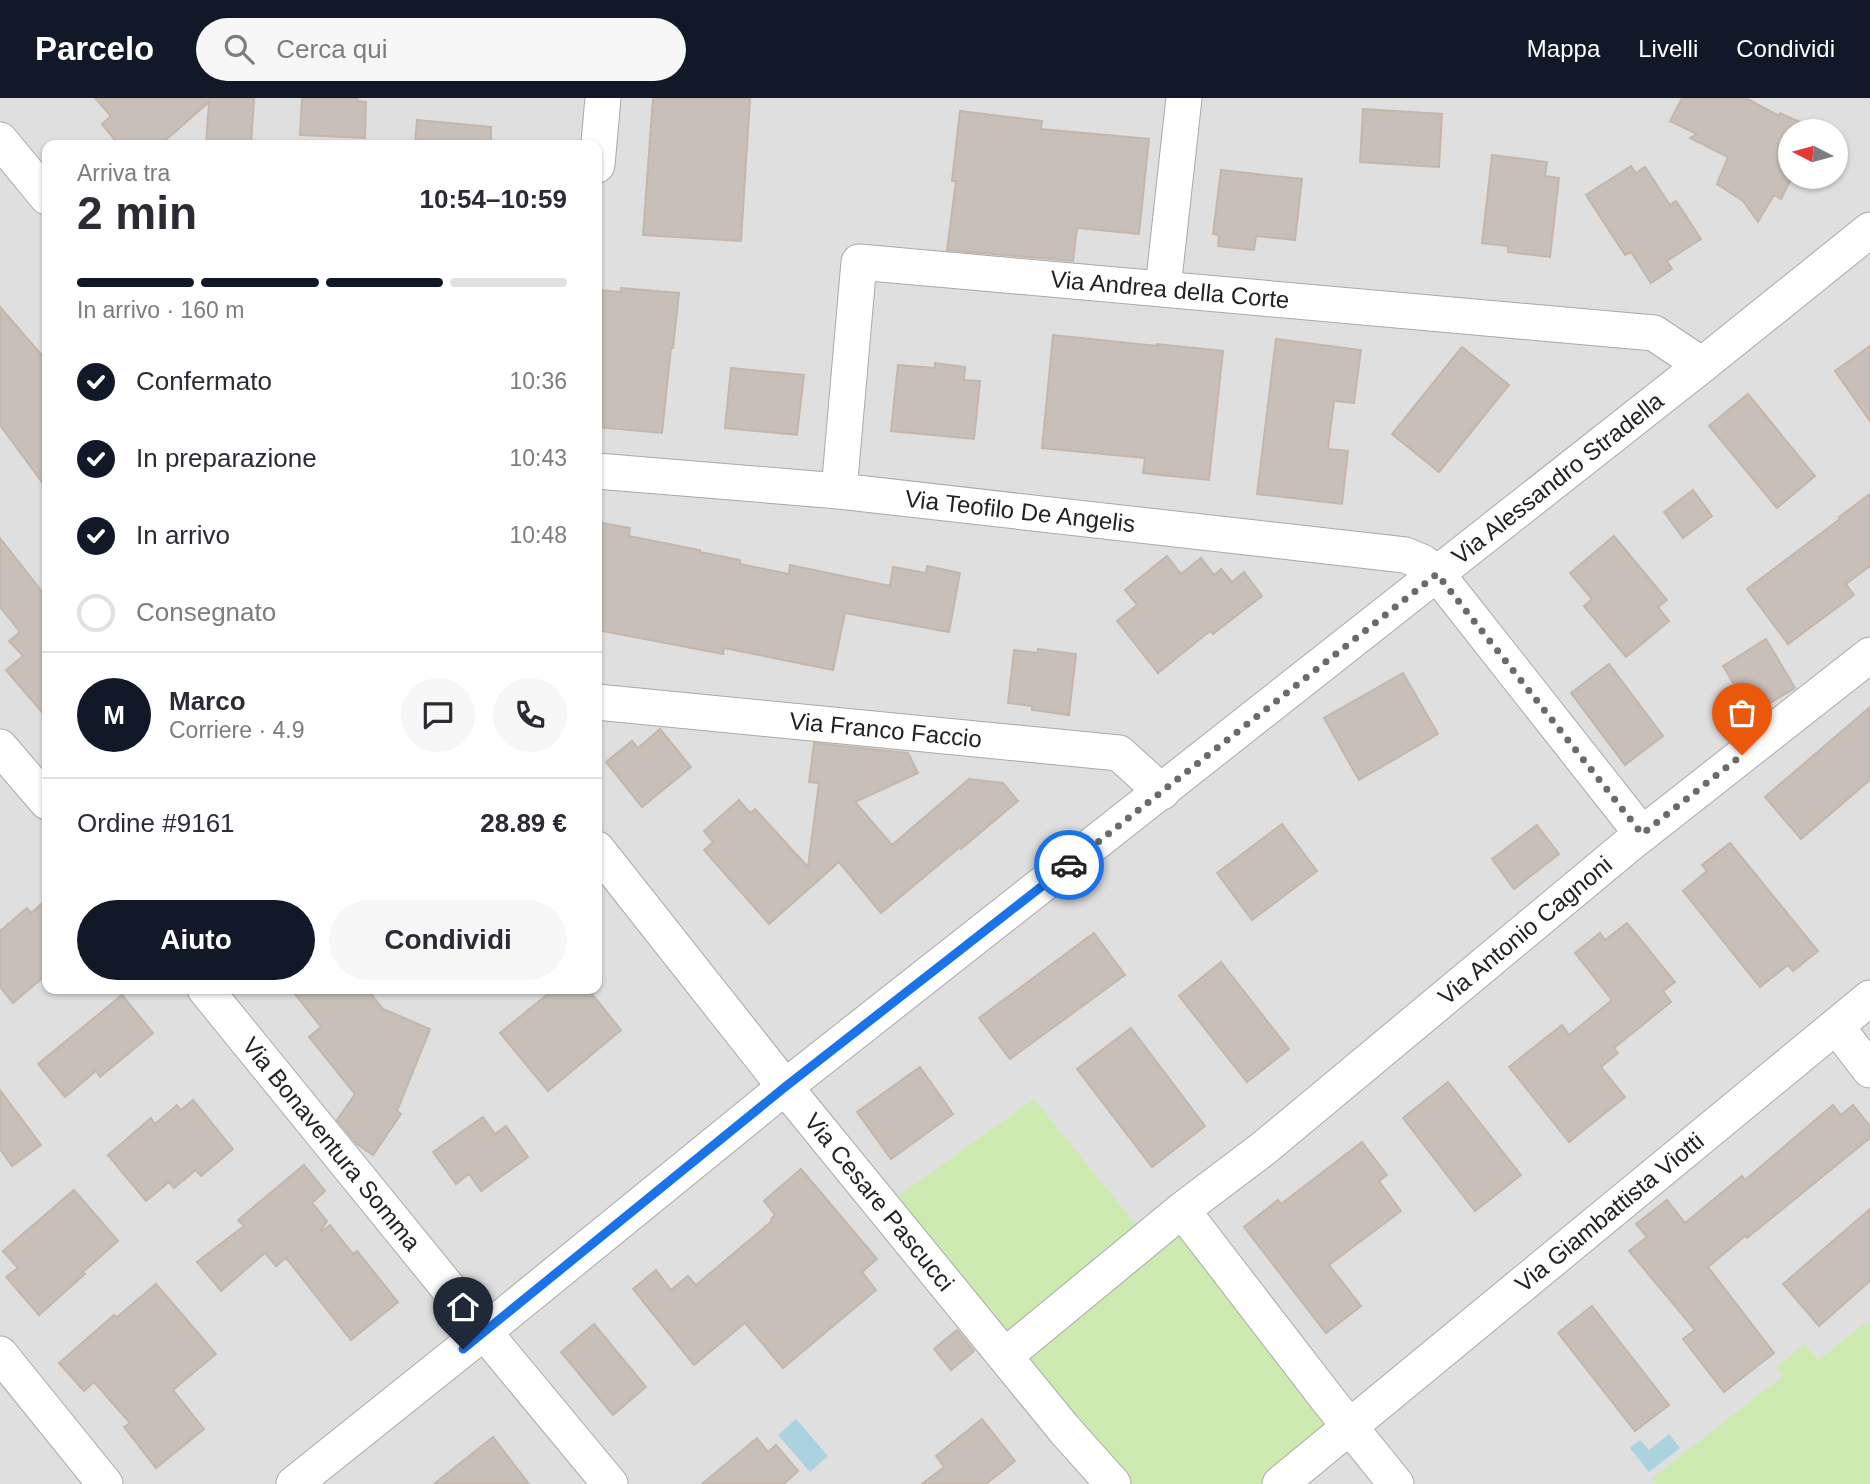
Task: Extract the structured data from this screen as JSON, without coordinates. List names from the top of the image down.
{
  "streets": {
    "street": [
      "Via Andrea della Corte",
      "Via Alessandro Stradella",
      "Via Teofilo De Angelis",
      "Via Franco Faccio",
      "Via Antonio Cagnoni",
      "Via Bonaventura Somma",
      "Via Cesare Pascucci",
      "Via Giambattista Viotti"
    ]
  },
  "crossings": [
    ["Via Andrea della Corte", "Via Alessandro Stradella"],
    ["Via Andrea della Corte", "Via Teofilo De Angelis"],
    ["Via Alessandro Stradella", "Via Teofilo De Angelis"],
    ["Via Alessandro Stradella", "Via Franco Faccio"],
    ["Via Alessandro Stradella", "Via Bonaventura Somma"],
    ["Via Alessandro Stradella", "Via Cesare Pascucci"],
    ["Via Antonio Cagnoni", "Via Cesare Pascucci"]
  ],
  "north": "left",
  "page": {
    "header": "Parcelo",
    "search": "Cerca qui",
    "nav": ["Mappa", "Livelli", "Condividi"],
    "heading": ["2 min", "Arriva tra", "10:54–10:59"],
    "panel": [
      "Marco",
      "Corriere · 4.9",
      "Ordine #9161",
      "28.89 €"
    ],
    "bar": "In arrivo · 160 m",
    "list": [
      ["Confermato", "10:36"],
      ["In preparazione", "10:43"],
      ["In arrivo", "10:48"],
      "Consegnato"
    ],
    "round": "M",
    "buttons": ["Aiuto", "Condividi"]
  }
}
